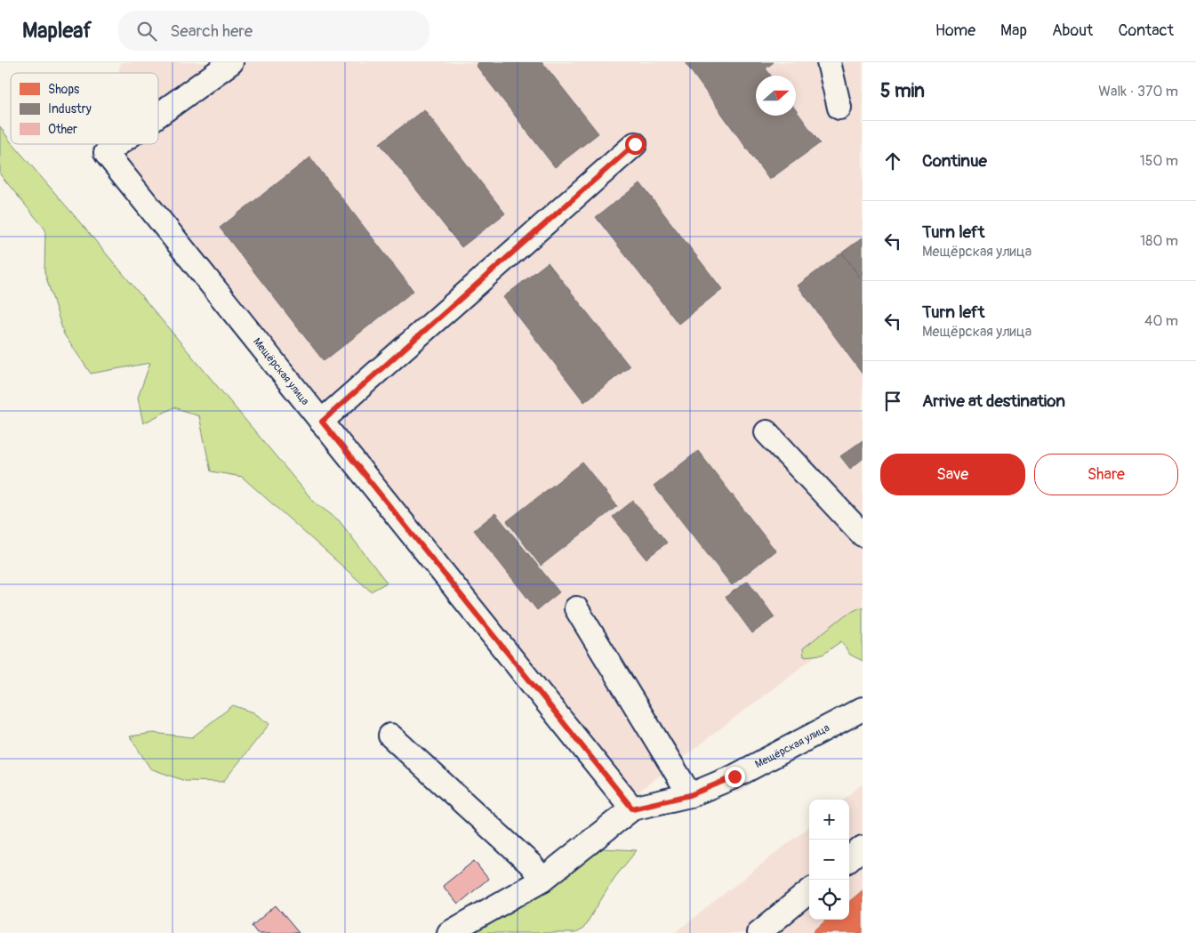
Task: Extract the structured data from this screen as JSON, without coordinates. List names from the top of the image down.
{
  "streets": {
    "street": ["Мещёрская улица"]
  },
  "legend": ["Shops", "Industry", "Other"],
  "north": "right",
  "page": {
    "header": "Mapleaf",
    "search": "Search here",
    "nav": [
      "Home",
      "Map",
      "About",
      "Contact"
    ],
    "heading": ["5 min", "Walk · 370 m"],
    "list": [
      ["Continue", "150 m"],
      ["Turn left", "Мещёрская улица", "180 m"],
      ["Turn left", "Мещёрская улица", "40 m"],
      "Arrive at destination"
    ],
    "buttons": ["Save", "Share"],
    "map_buttons": ["+", "−"]
  }
}
